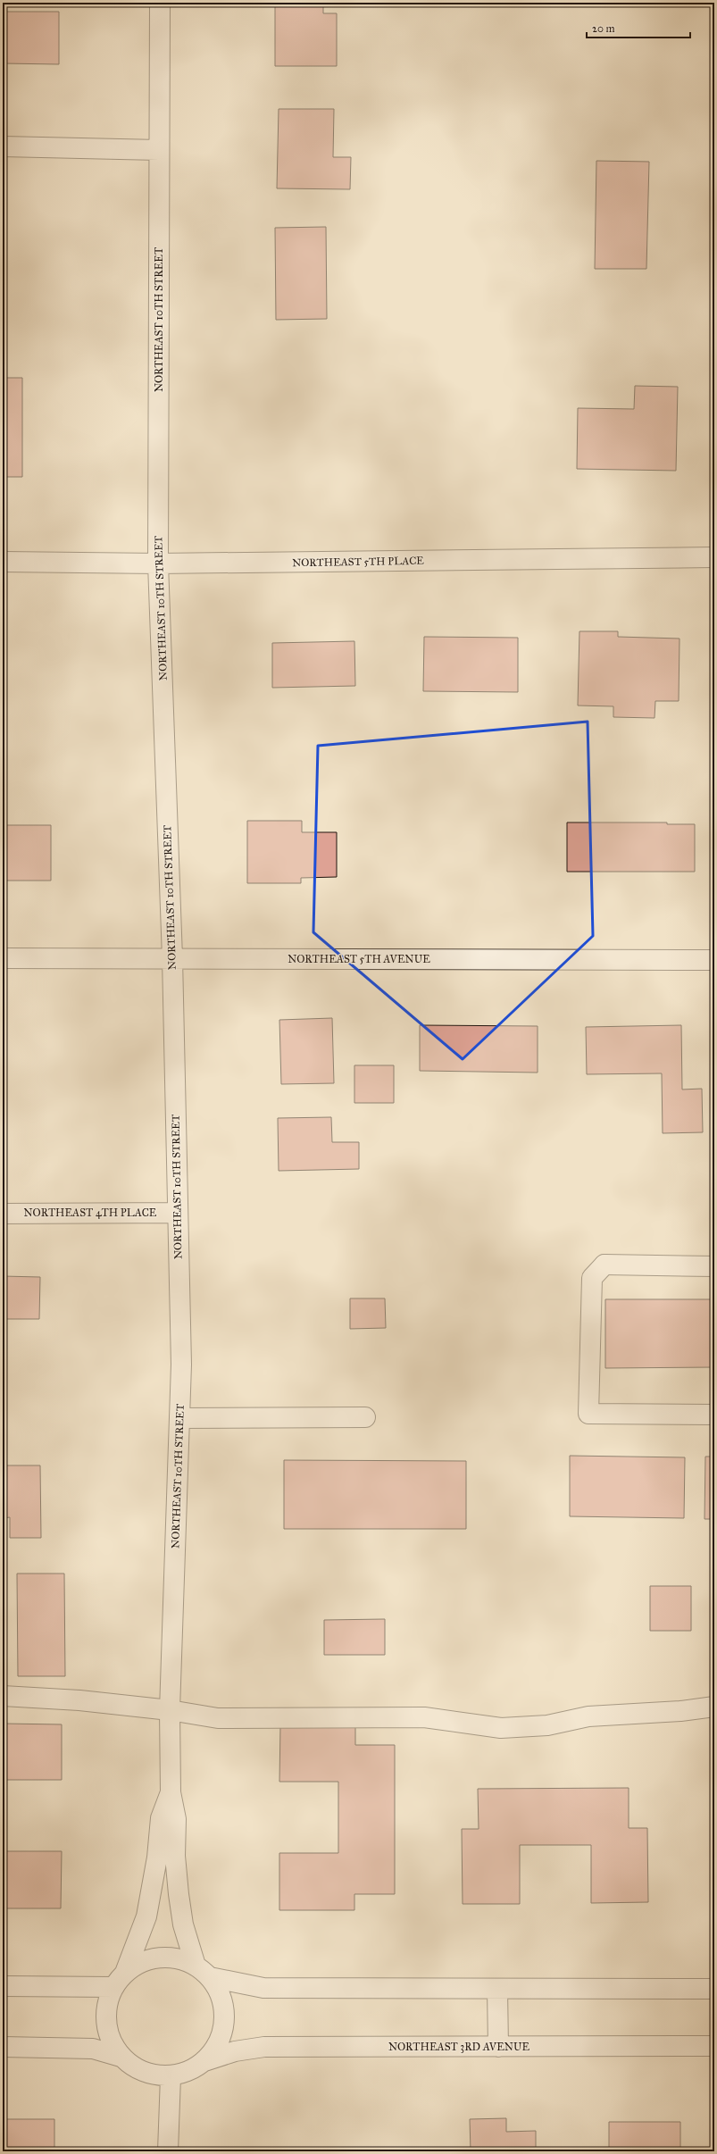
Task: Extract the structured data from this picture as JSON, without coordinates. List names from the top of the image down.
{
  "streets": {
    "street": [
      "NORTHEAST 10TH STREET",
      "NORTHEAST 5TH PLACE",
      "NORTHEAST 5TH AVENUE",
      "NORTHEAST 4TH PLACE",
      "NORTHEAST 3RD AVENUE"
    ]
  },
  "crossings": [
    ["NORTHEAST 10TH STREET", "NORTHEAST 5TH PLACE"],
    ["NORTHEAST 10TH STREET", "NORTHEAST 5TH AVENUE"],
    ["NORTHEAST 10TH STREET", "NORTHEAST 4TH PLACE"],
    ["NORTHEAST 10TH STREET", "NORTHEAST 3RD AVENUE"]
  ],
  "scale_bar": "20 m"
}
